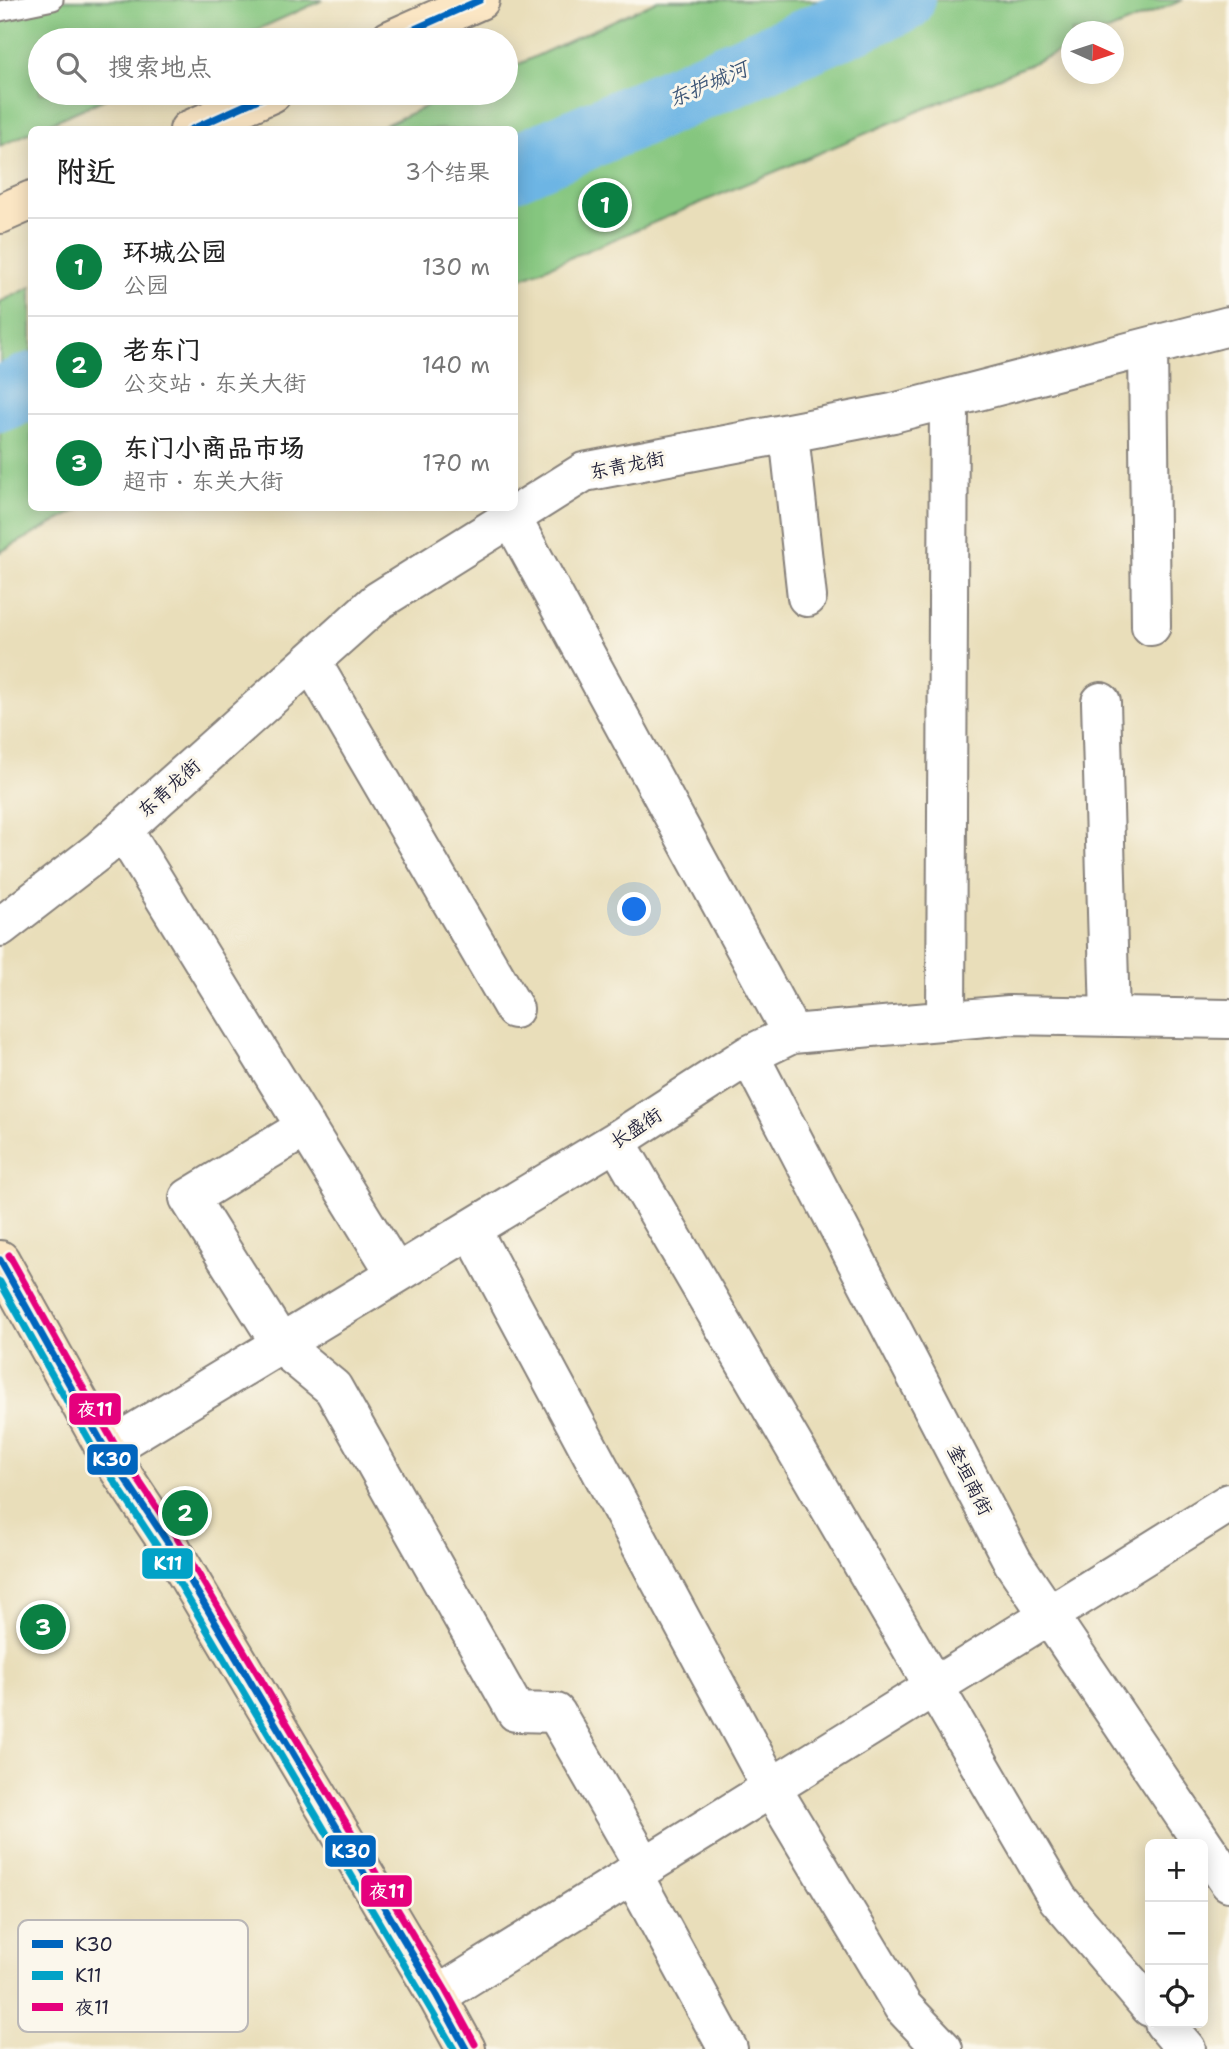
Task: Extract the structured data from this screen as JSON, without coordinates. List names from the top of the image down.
{
  "streets": {
    "street": ["东青龙街", "长盛街", "奎垣南街"]
  },
  "crossings": [
    ["长盛街", "奎垣南街"]
  ],
  "water": ["东护城河"],
  "lines": ["transit line K30", "transit line 夜11", "transit line K11"],
  "legend": ["K30", "K11", "夜11"],
  "north": "right",
  "page": {
    "search": "搜索地点",
    "heading": ["附近", "3个结果"],
    "pins": ["1", "2", "3"],
    "list": [
      {
        "mark": "1",
        "name": "环城公园",
        "note": "公园",
        "value": "130 m"
      },
      {
        "mark": "2",
        "name": "老东门",
        "note": "公交站 · 东关大街",
        "value": "140 m"
      },
      {
        "mark": "3",
        "name": "东门小商品市场",
        "note": "超市 · 东关大街",
        "value": "170 m"
      }
    ],
    "map_buttons": ["+", "−"]
  }
}
